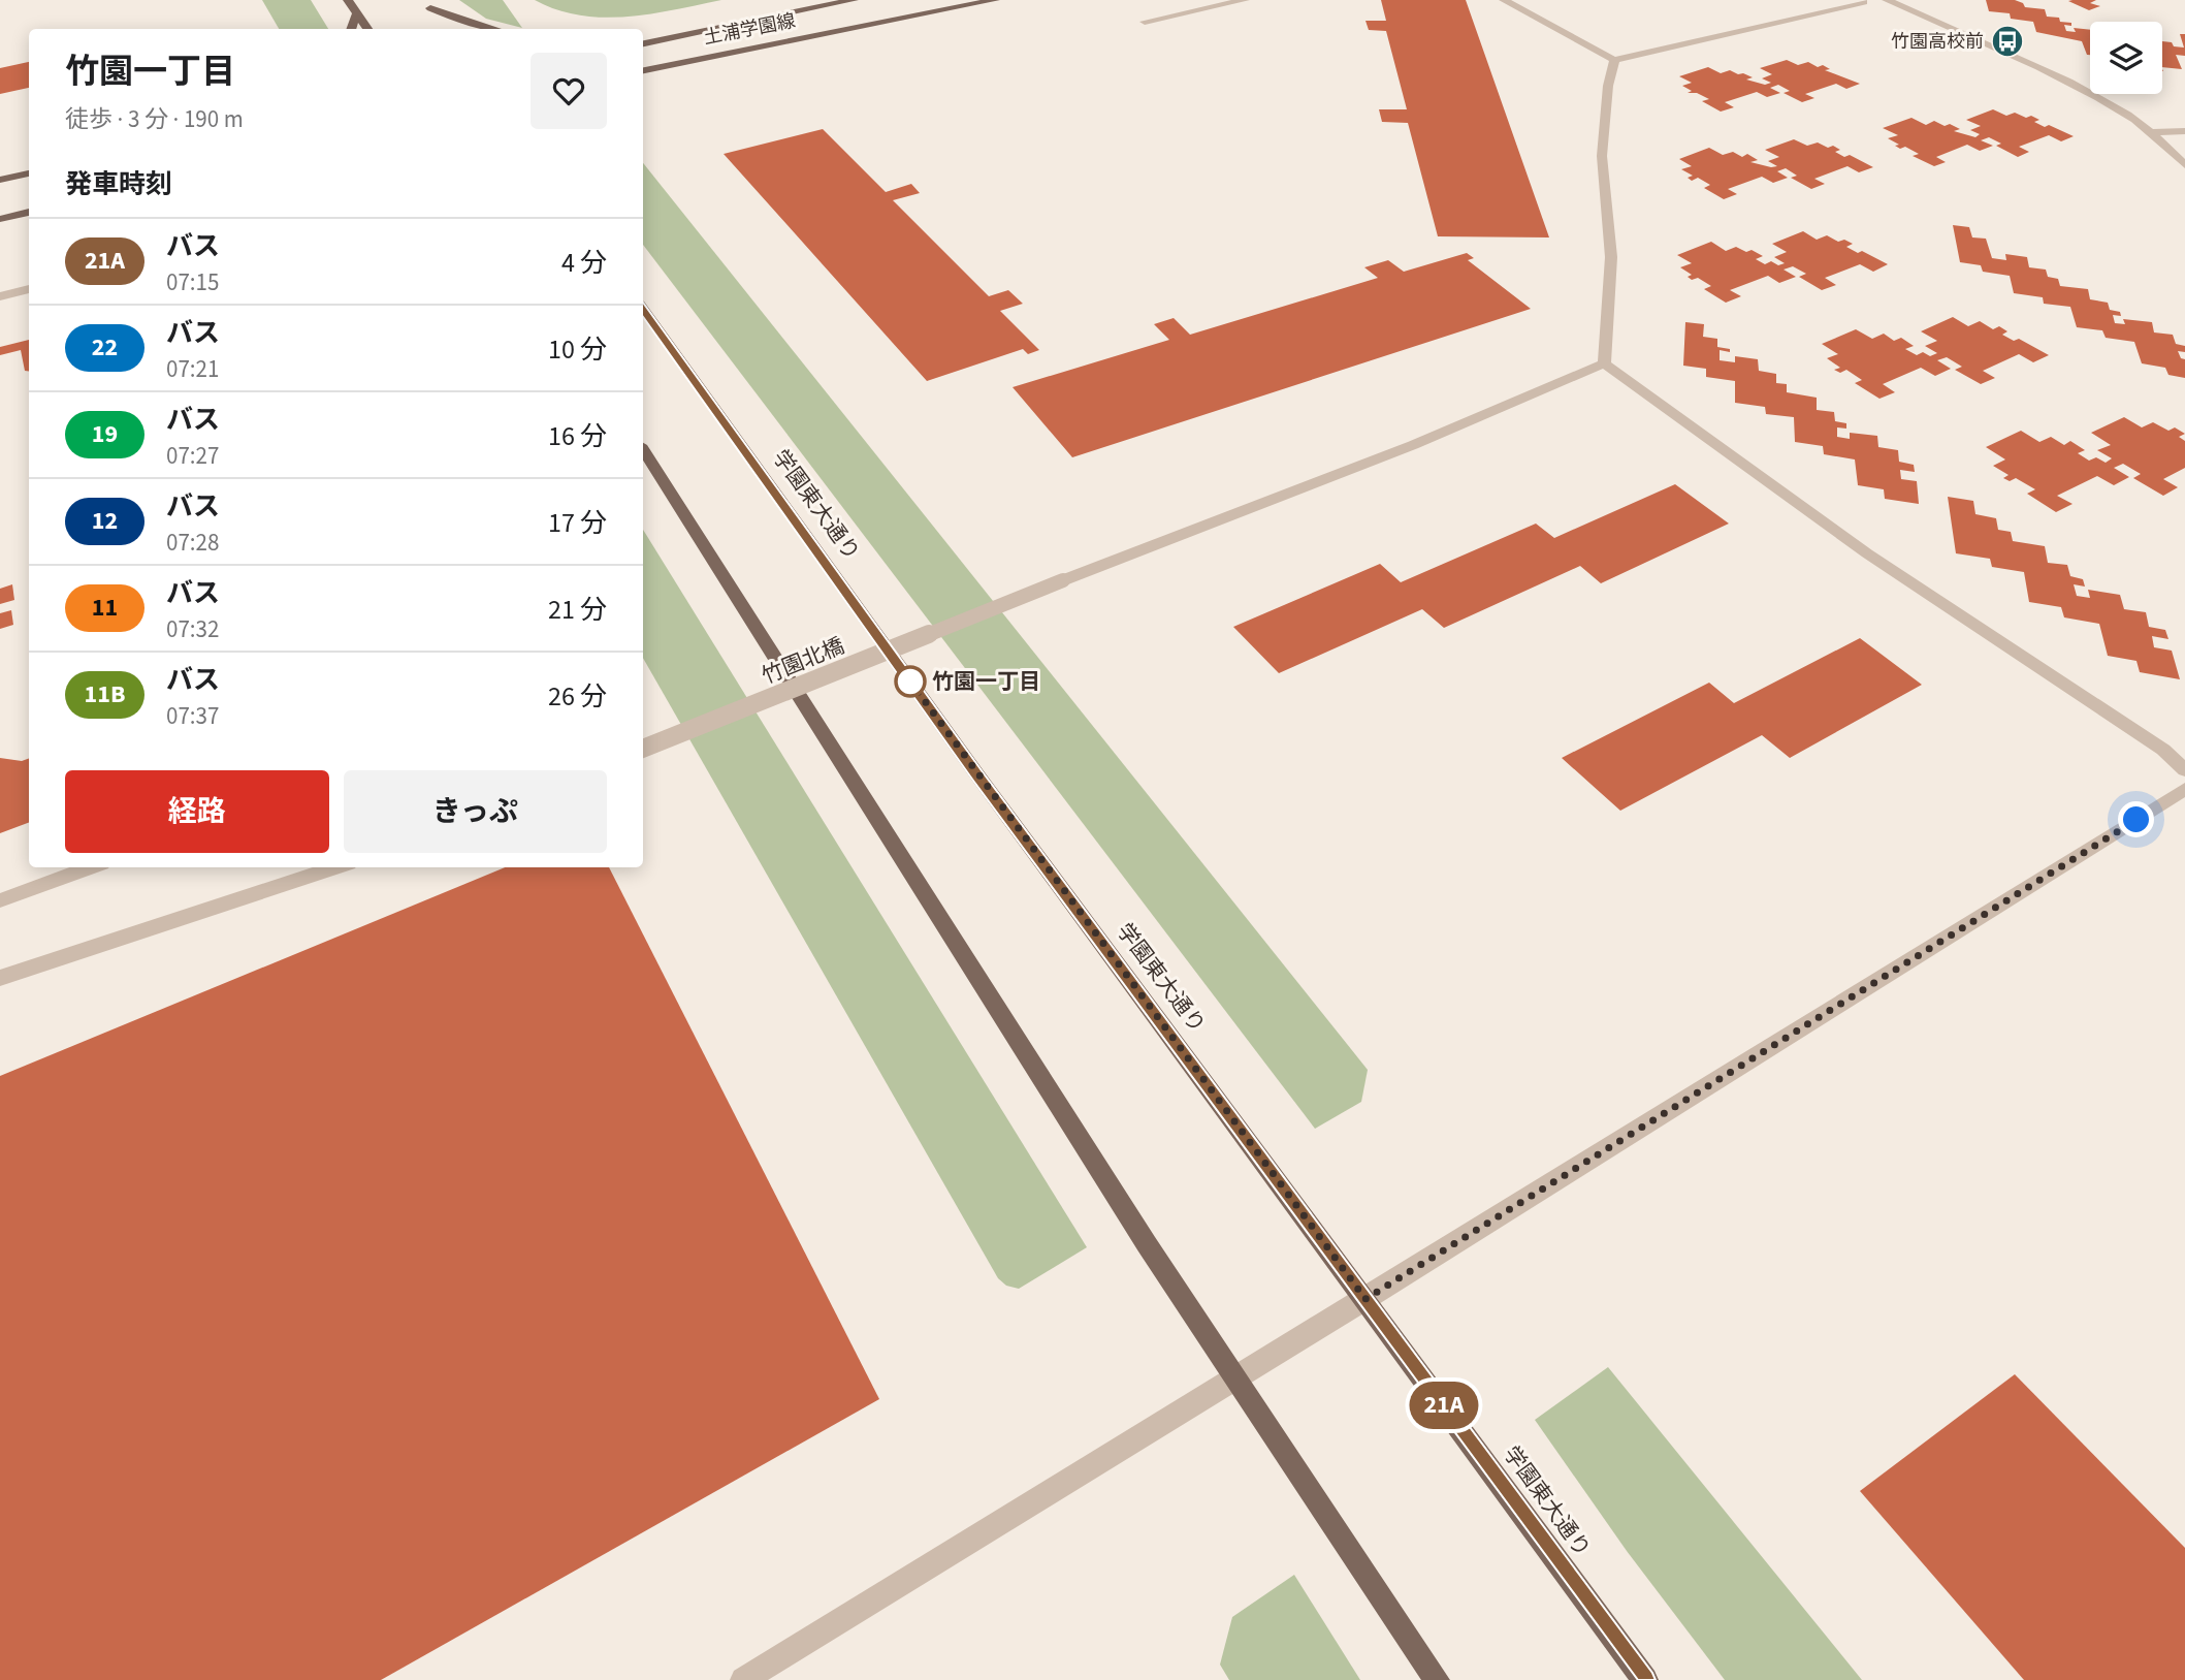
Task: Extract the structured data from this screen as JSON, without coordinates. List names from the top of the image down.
{
  "streets": {
    "main road": ["土浦学園線", "学園東大通り"],
    "street": ["竹園北橋"]
  },
  "places": {
    "bus stop": ["竹園高校前"],
    "other": ["竹園一丁目"]
  },
  "lines": ["bus line 21A"],
  "page": {
    "on_map": "21A",
    "heading": [
      ["竹園一丁目", "徒歩 · 3 分 · 190 m"],
      "発車時刻"
    ],
    "list": [
      {
        "mark": "21A",
        "name": "バス",
        "note": "07:15",
        "value": "4 分"
      },
      {
        "mark": "22",
        "name": "バス",
        "note": "07:21",
        "value": "10 分"
      },
      {
        "mark": "19",
        "name": "バス",
        "note": "07:27",
        "value": "16 分"
      },
      {
        "mark": "12",
        "name": "バス",
        "note": "07:28",
        "value": "17 分"
      },
      {
        "mark": "11",
        "name": "バス",
        "note": "07:32",
        "value": "21 分"
      },
      {
        "mark": "11B",
        "name": "バス",
        "note": "07:37",
        "value": "26 分"
      }
    ],
    "buttons": ["経路", "きっぷ"]
  }
}
